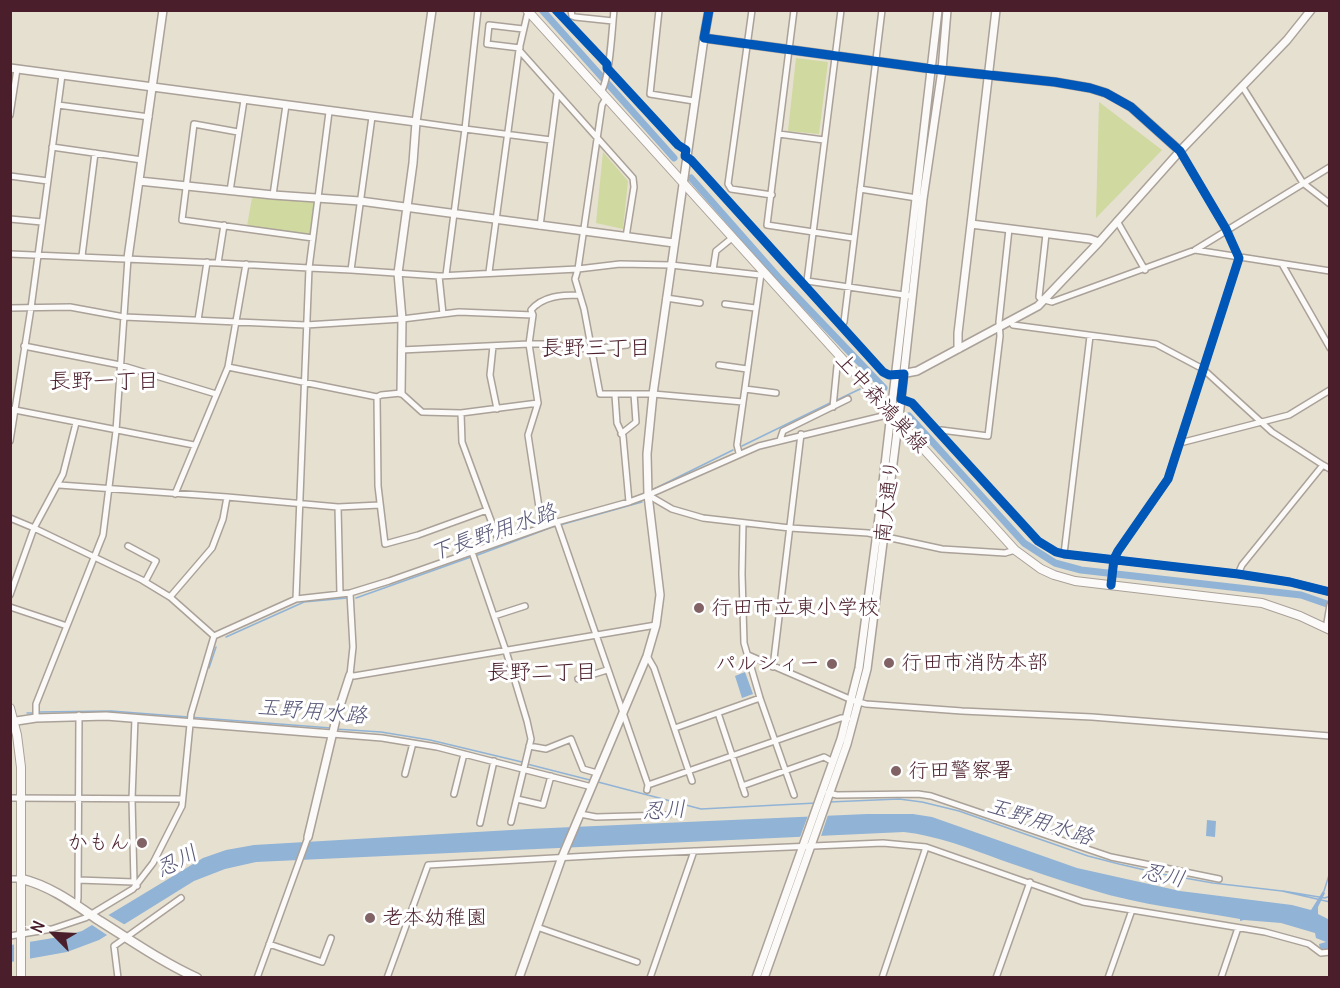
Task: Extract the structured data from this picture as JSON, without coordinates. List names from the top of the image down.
{
  "streets": {
    "main road": ["上中森鴻巣線"],
    "street": ["南大通り"]
  },
  "crossings": [
    ["上中森鴻巣線", "南大通り"]
  ],
  "districts": ["長野三丁目", "長野一丁目", "長野二丁目"],
  "water": ["下長野用水路", "玉野用水路", "忍川"],
  "places": [
    "行田市立東小学校",
    "行田市消防本部",
    "パルシィー",
    "行田警察署",
    "かもん",
    "老本幼稚園"
  ],
  "north": "top left"
}
